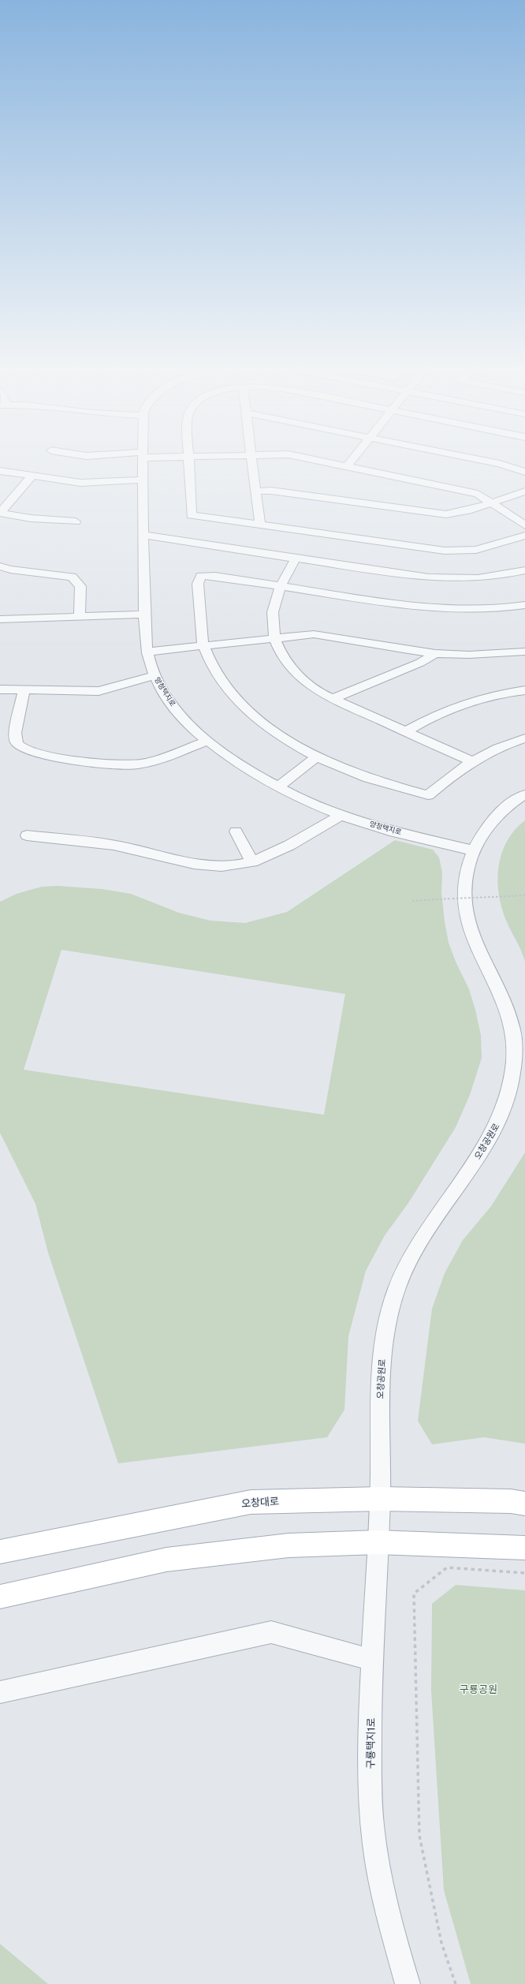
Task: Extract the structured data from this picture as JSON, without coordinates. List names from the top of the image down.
{
  "streets": {
    "main road": ["오창대로"],
    "street": ["양청택지로", "오창공원로", "구룡택지1로"]
  },
  "crossings": [
    ["양청택지로", "오창공원로"],
    ["오창공원로", "오창대로"],
    ["오창공원로", "구룡택지1로"],
    ["오창대로", "구룡택지1로"]
  ],
  "parks": ["구룡공원"]
}
